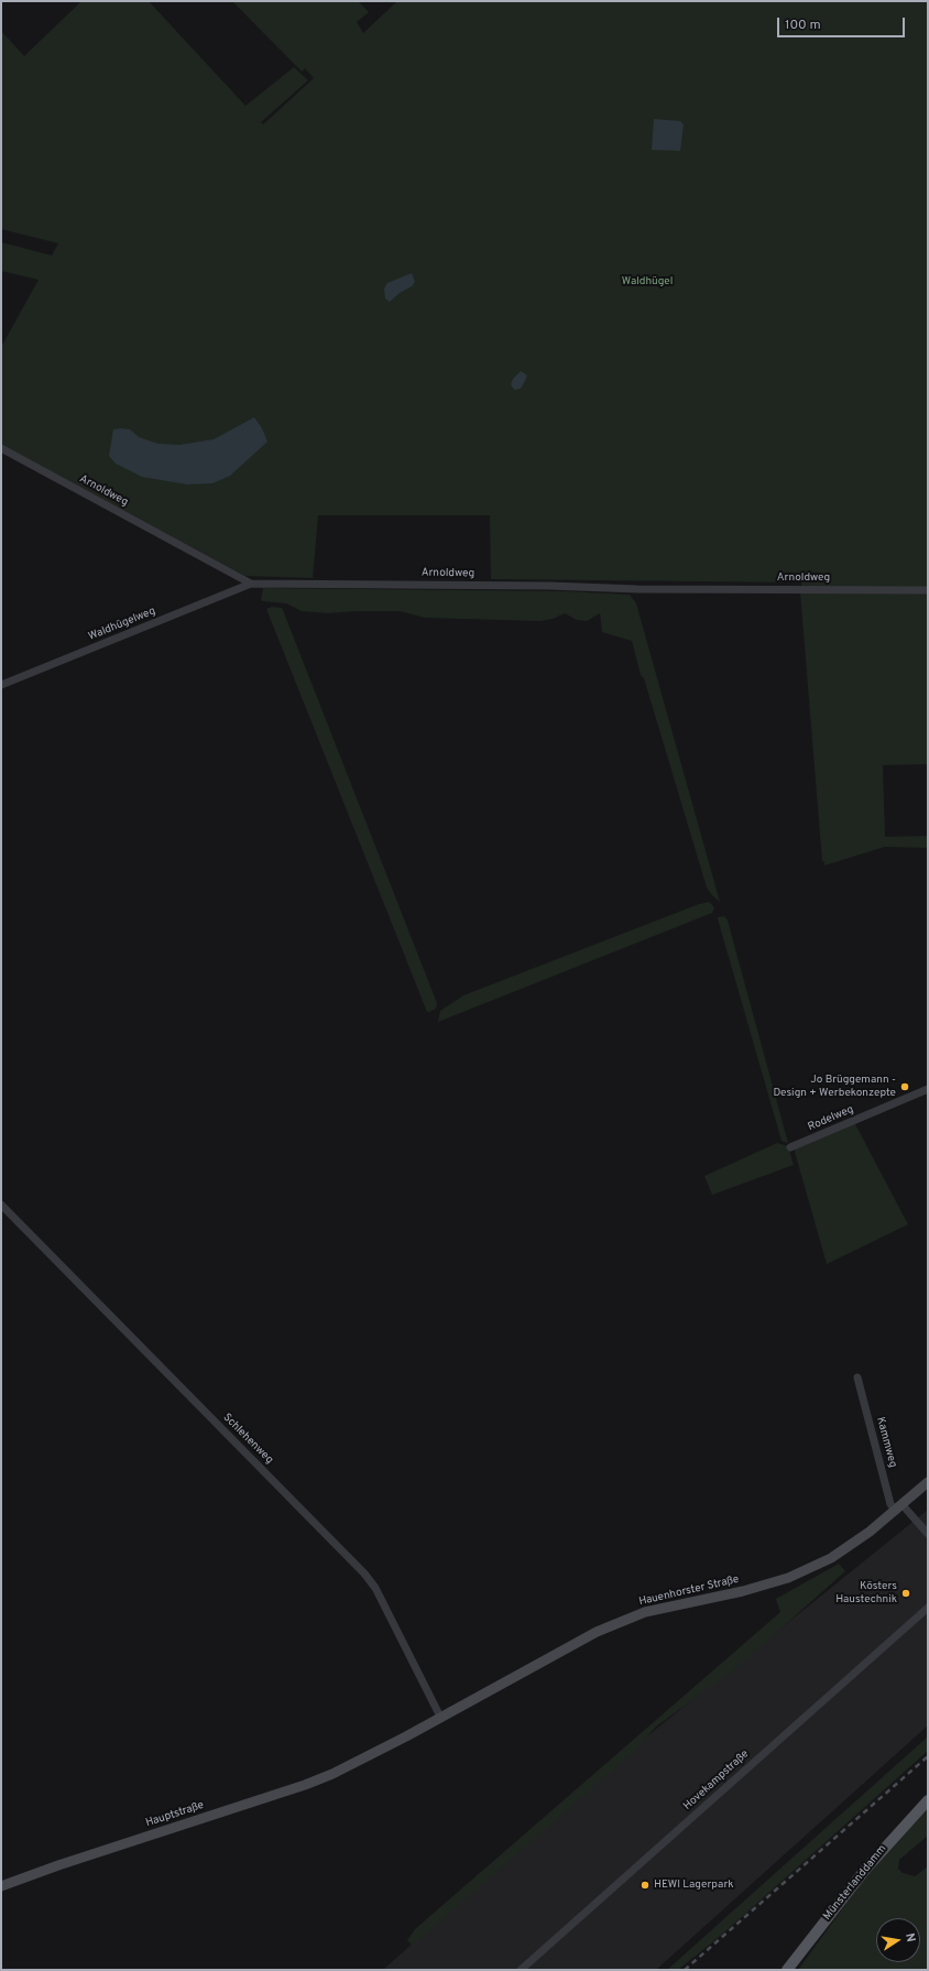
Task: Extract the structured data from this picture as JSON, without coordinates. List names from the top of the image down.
{
  "streets": {
    "main road": ["Münsterlanddamm"],
    "street": [
      "Arnoldweg",
      "Waldhügelweg",
      "Rodelweg",
      "Schlehenweg",
      "Kammweg",
      "Hauenhorster Straße",
      "Hovekampstraße",
      "Hauptstraße"
    ]
  },
  "crossings": [
    ["Arnoldweg", "Waldhügelweg"],
    ["Schlehenweg", "Hauenhorster Straße"],
    ["Kammweg", "Hauenhorster Straße"],
    ["Hauenhorster Straße", "Hauptstraße"]
  ],
  "parks": ["Waldhügel"],
  "places": ["Jo Brüggemann - Design + Werbekonzepte", "Kösters Haustechnik", "HEWI Lagerpark"],
  "scale_bar": "100 m",
  "north": "right"
}
